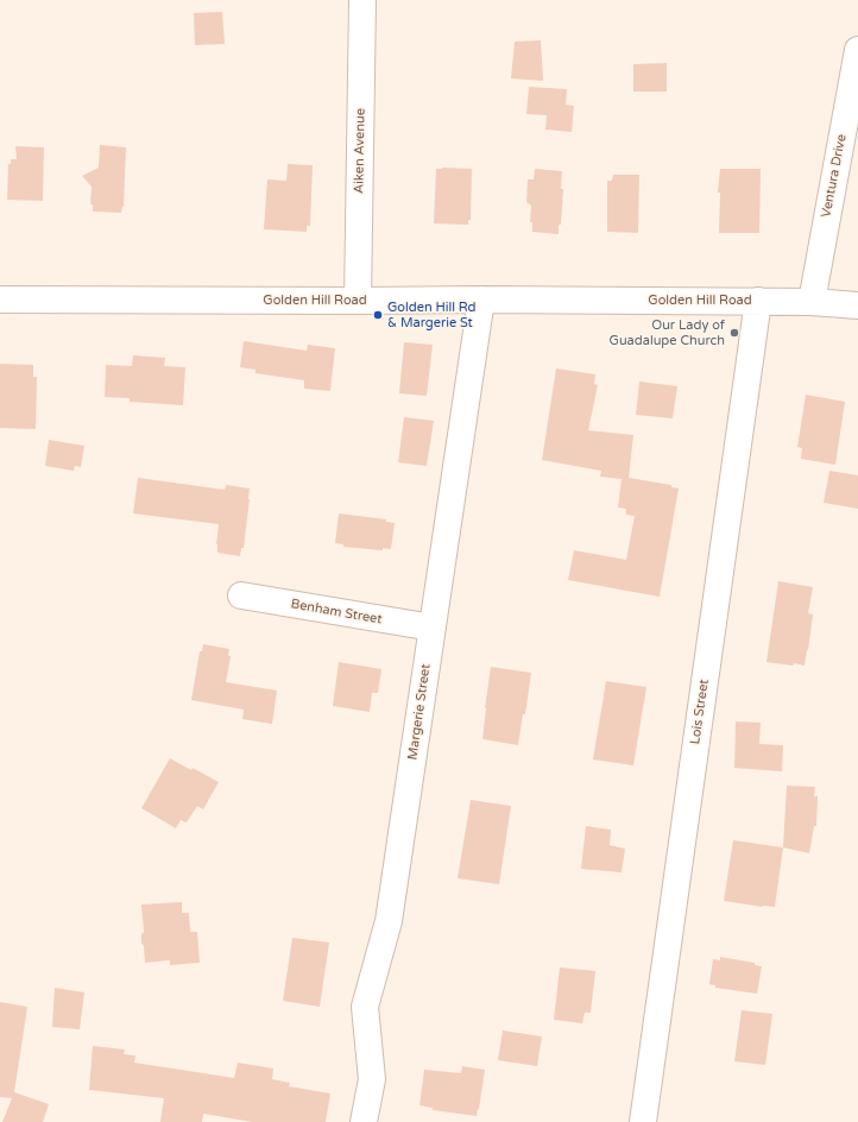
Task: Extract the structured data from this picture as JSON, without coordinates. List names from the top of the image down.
{
  "streets": {
    "street": [
      "Aiken Avenue",
      "Ventura Drive",
      "Golden Hill Road",
      "Benham Street",
      "Margerie Street",
      "Lois Street"
    ]
  },
  "crossings": [
    ["Aiken Avenue", "Golden Hill Road"],
    ["Ventura Drive", "Golden Hill Road"],
    ["Golden Hill Road", "Margerie Street"],
    ["Golden Hill Road", "Lois Street"],
    ["Benham Street", "Margerie Street"]
  ],
  "places": ["Golden Hill Rd & Margerie St", "Our Lady of Guadalupe Church"]
}
